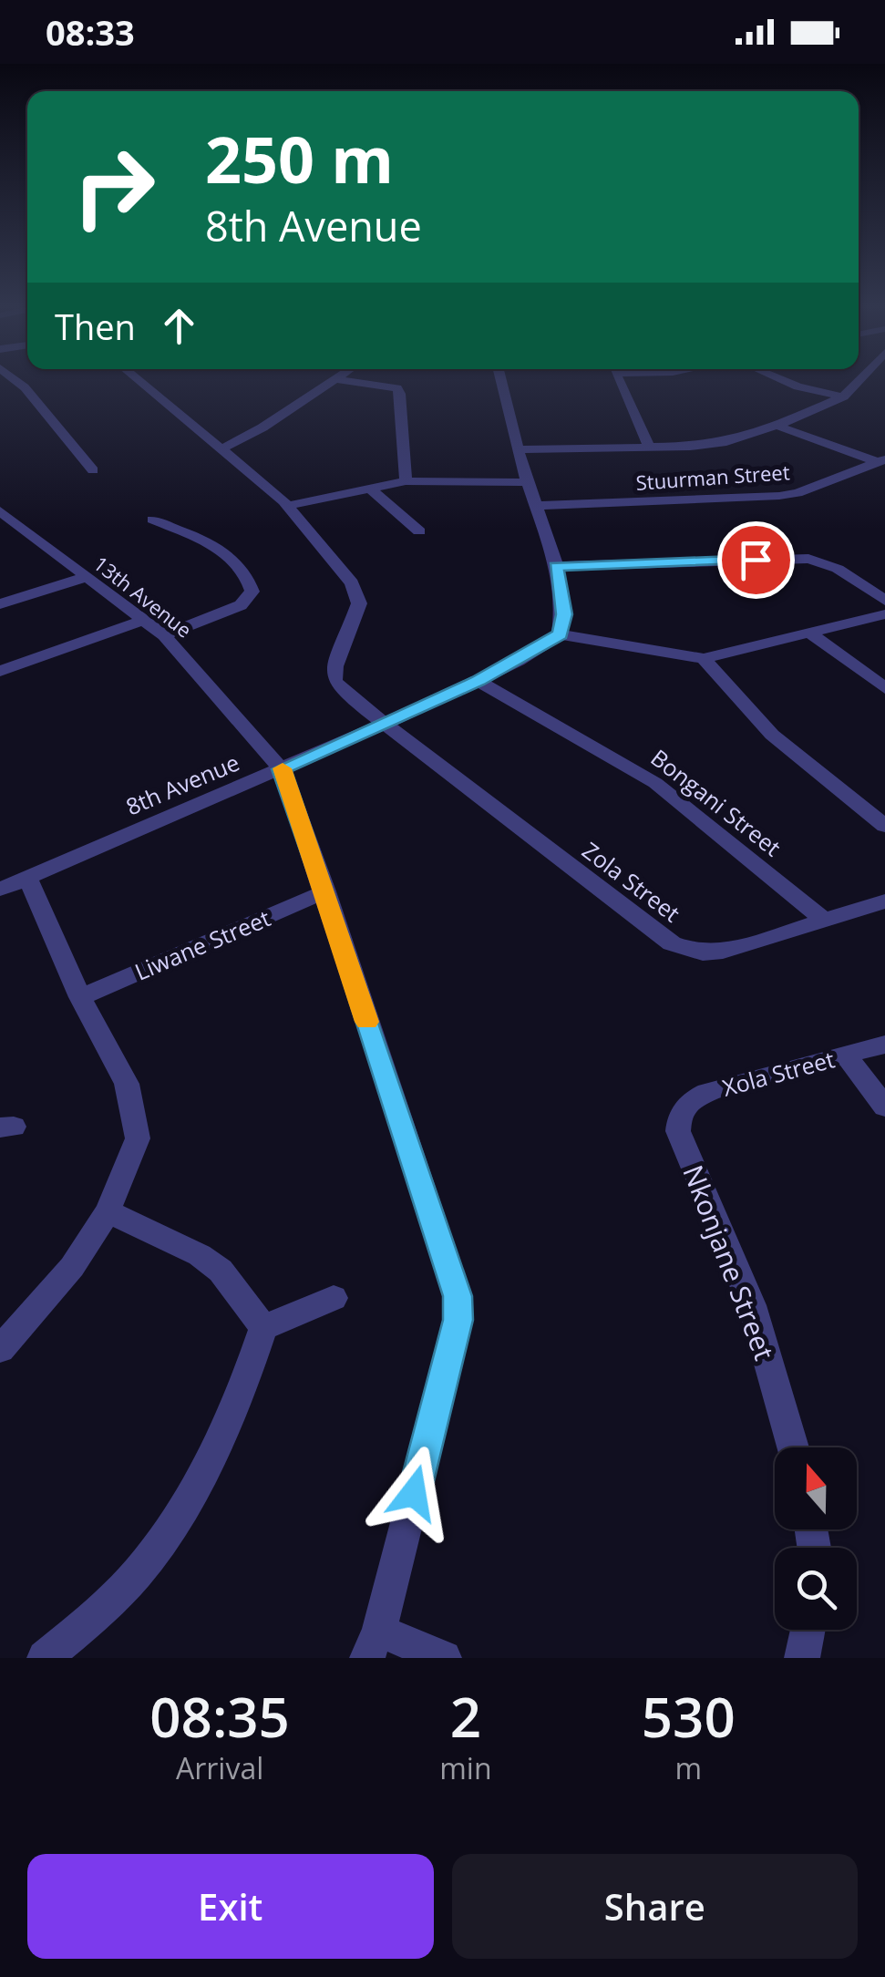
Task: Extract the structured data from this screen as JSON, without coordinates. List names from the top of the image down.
{
  "streets": {
    "street": [
      "Stuurman Street",
      "13th Avenue",
      "8th Avenue",
      "Bongani Street",
      "Zola Street",
      "Liwane Street",
      "Xola Street",
      "Nkonjane Street"
    ]
  },
  "crossings": [
    ["13th Avenue", "8th Avenue"],
    ["8th Avenue", "Bongani Street"],
    ["8th Avenue", "Zola Street"],
    ["Bongani Street", "Zola Street"],
    ["Xola Street", "Nkonjane Street"]
  ],
  "north": "top",
  "page": {
    "status": "08:33",
    "turn": ["250 m", "8th Avenue"],
    "then": "Then",
    "eta": [
      "08:35",
      "Arrival",
      "2",
      "min",
      "530",
      "m"
    ],
    "buttons": ["Exit", "Share"]
  }
}
